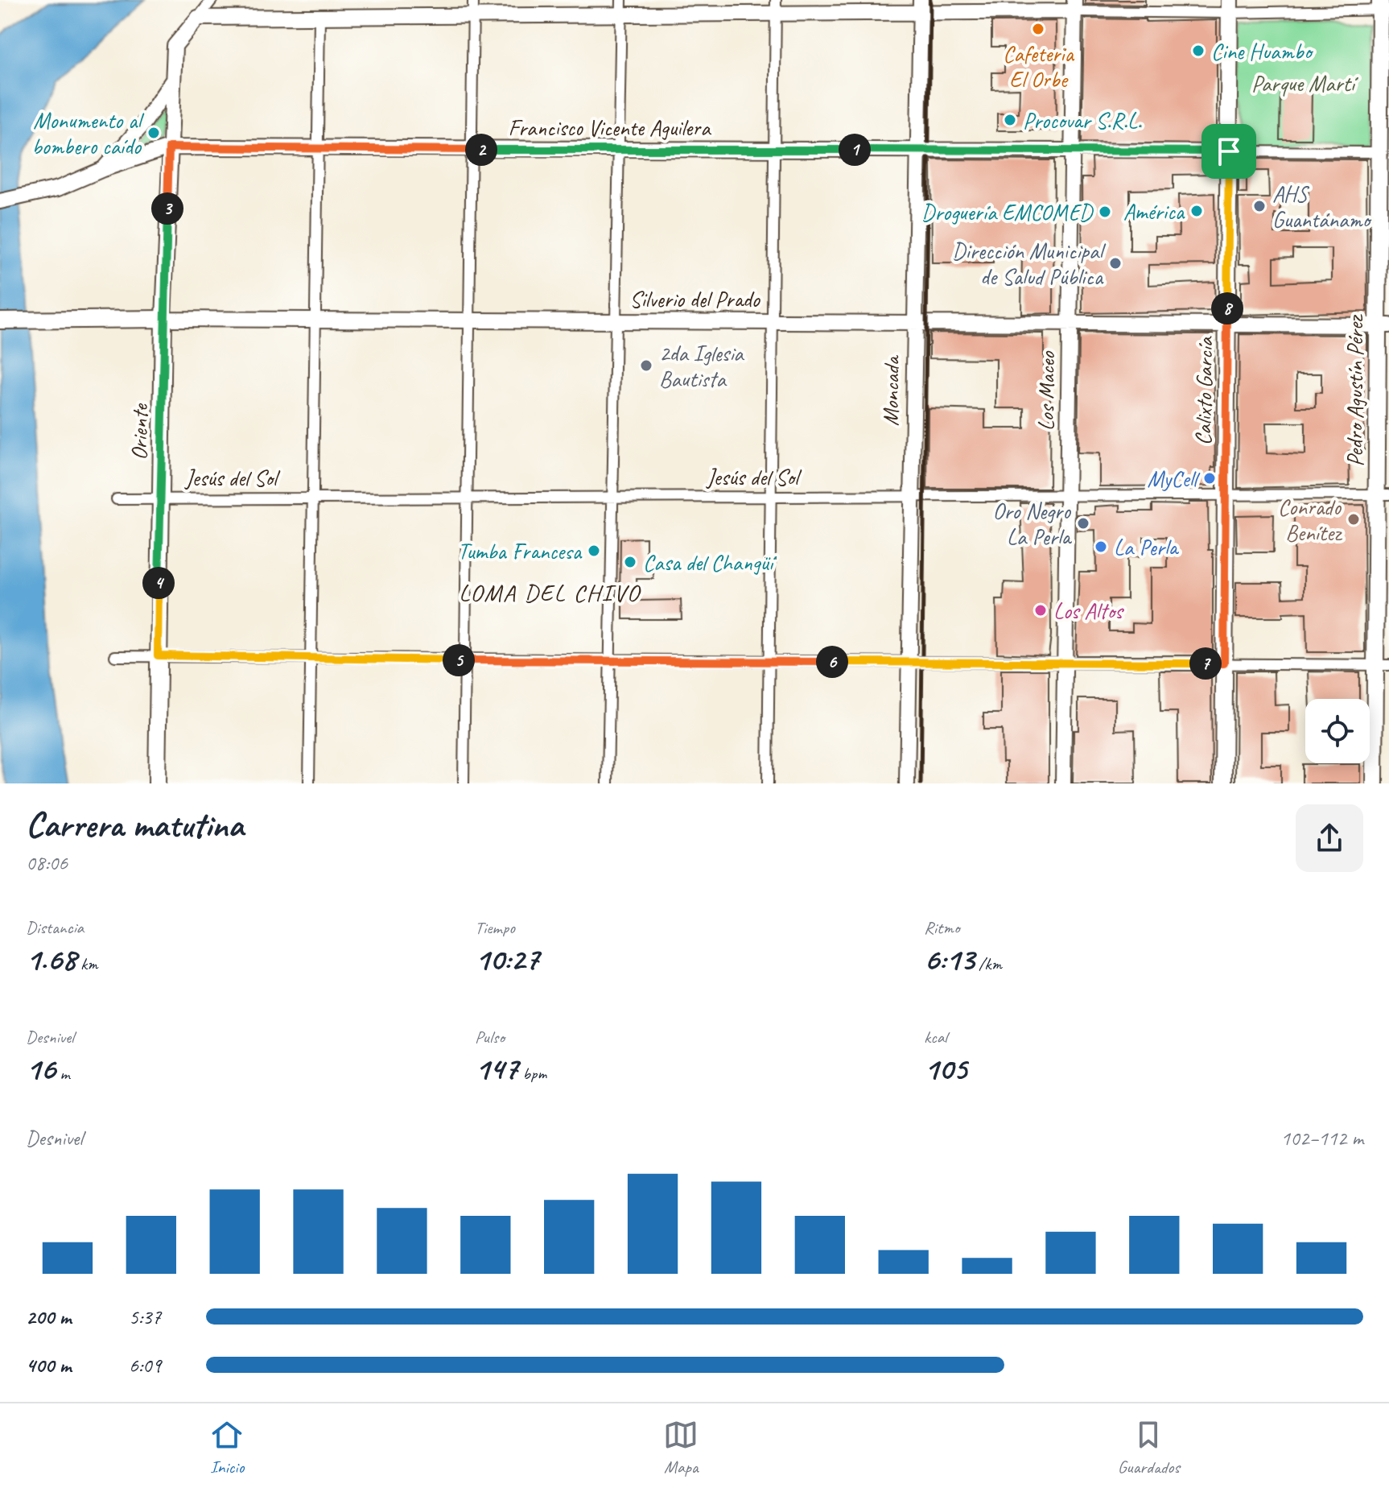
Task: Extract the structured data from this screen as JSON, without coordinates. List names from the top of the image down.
{
  "streets": {
    "main road": [
      "Francisco Vicente Aguilera",
      "Silverio del Prado",
      "Moncada",
      "Los Maceo",
      "Calixto García",
      "Pedro Agustín Pérez",
      "Oriente"
    ],
    "street": ["Jesús del Sol"]
  },
  "crossings": [
    ["Francisco Vicente Aguilera", "Moncada"],
    ["Francisco Vicente Aguilera", "Los Maceo"],
    ["Francisco Vicente Aguilera", "Oriente"],
    ["Silverio del Prado", "Moncada"],
    ["Silverio del Prado", "Los Maceo"],
    ["Silverio del Prado", "Calixto García"],
    ["Silverio del Prado", "Pedro Agustín Pérez"],
    ["Silverio del Prado", "Oriente"],
    ["Moncada", "Jesús del Sol"],
    ["Los Maceo", "Jesús del Sol"],
    ["Calixto García", "Jesús del Sol"],
    ["Pedro Agustín Pérez", "Jesús del Sol"],
    ["Oriente", "Jesús del Sol"]
  ],
  "districts": ["LOMA DEL CHIVO"],
  "parks": ["Parque Martí"],
  "places": [
    "Cafeteria El Orbe",
    "Cine Huambo",
    "Procovar S.R.L.",
    "Monumento al bombero caído",
    "AHS Guantánamo",
    "América",
    "Droguería EMCOMED",
    "Dirección Municipal de Salud Pública",
    "2da Iglesia Bautista",
    "MyCell",
    "Conrado Benítez",
    "Oro Negro La Perla",
    "La Perla",
    "Tumba Francesa",
    "Casa del Changüí",
    "Los Altos"
  ],
  "page": {
    "pins": [
      "1",
      "2",
      "3",
      "8",
      "4",
      "5",
      "6",
      "7"
    ],
    "heading": ["Carrera matutina", "08:06"],
    "stats": [
      ["Distancia", "1.68 km"],
      ["Tiempo", "10:27"],
      ["Ritmo", "6:13 /km"],
      ["Desnivel", "16 m"],
      ["Pulso", "147 bpm"],
      ["kcal", "105"]
    ],
    "chart": ["Desnivel", "102–112 m"],
    "list": [
      {
        "name": "200 m",
        "note": "5:37"
      },
      {
        "name": "400 m",
        "note": "6:09"
      }
    ],
    "tabs": ["Inicio", "Mapa", "Guardados"]
  }
}
